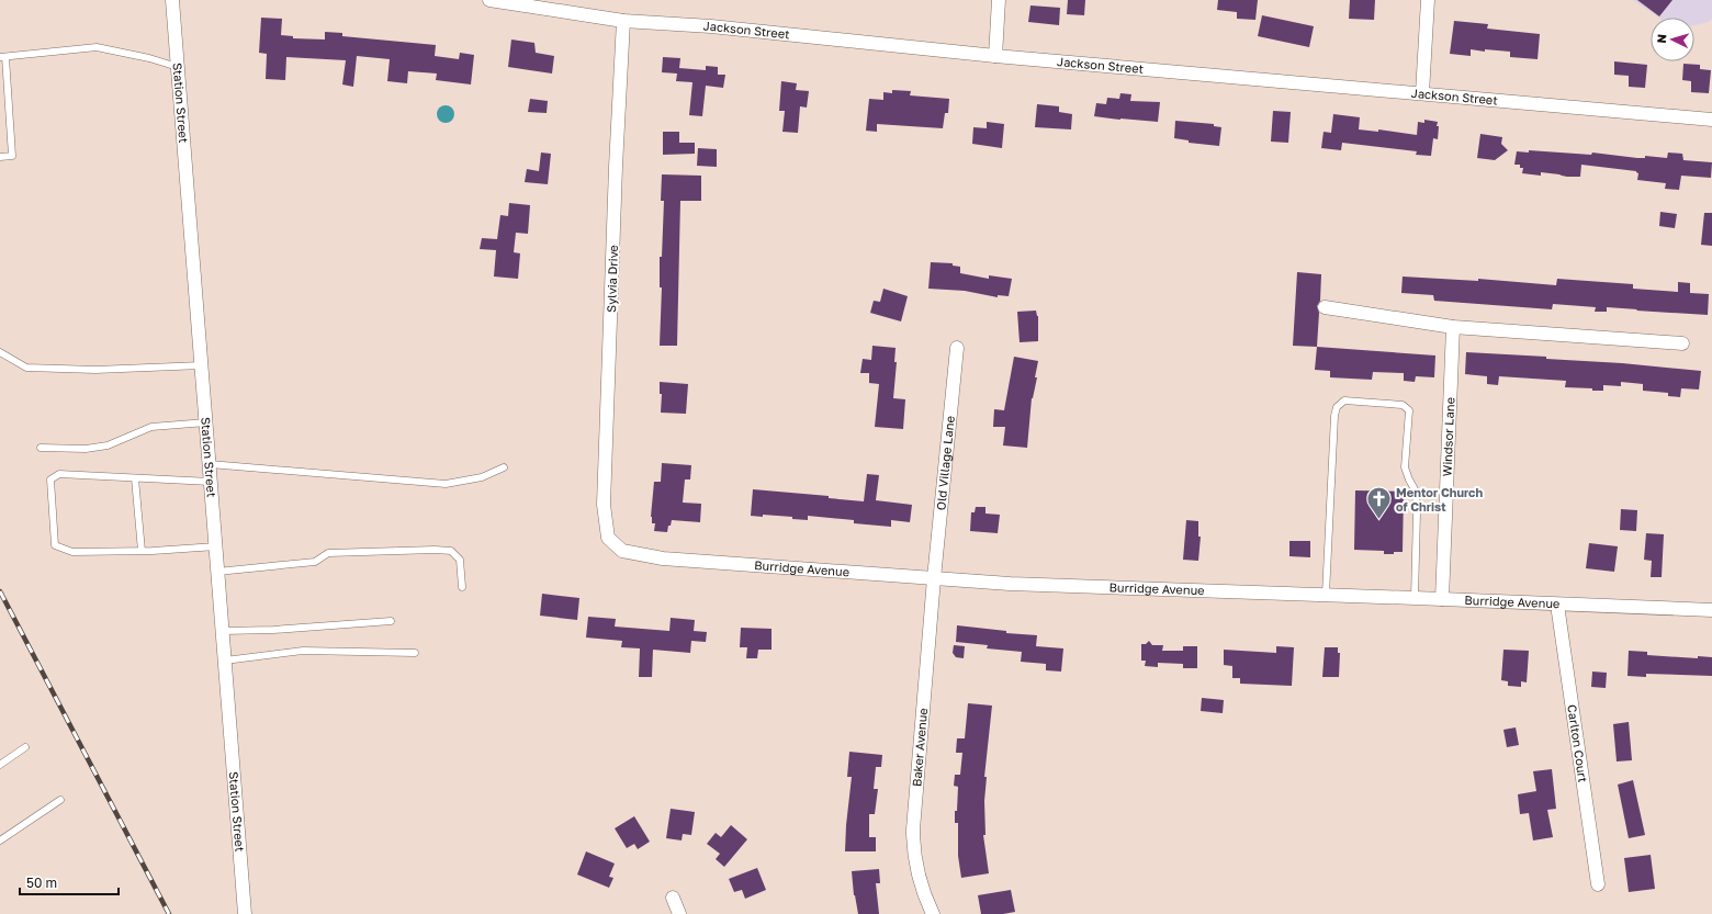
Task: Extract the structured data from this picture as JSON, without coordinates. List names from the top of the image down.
{
  "streets": {
    "street": [
      "Jackson Street",
      "Station Street",
      "Sylvia Drive",
      "Windsor Lane",
      "Old Village Lane",
      "Burridge Avenue",
      "Carlton Court",
      "Baker Avenue"
    ]
  },
  "crossings": [
    ["Jackson Street", "Sylvia Drive"],
    ["Sylvia Drive", "Burridge Avenue"],
    ["Windsor Lane", "Burridge Avenue"],
    ["Old Village Lane", "Burridge Avenue"],
    ["Old Village Lane", "Baker Avenue"],
    ["Burridge Avenue", "Carlton Court"],
    ["Burridge Avenue", "Baker Avenue"]
  ],
  "places": {
    "church": ["Mentor Church of Christ"]
  },
  "scale_bar": "50 m",
  "north": "left"
}
